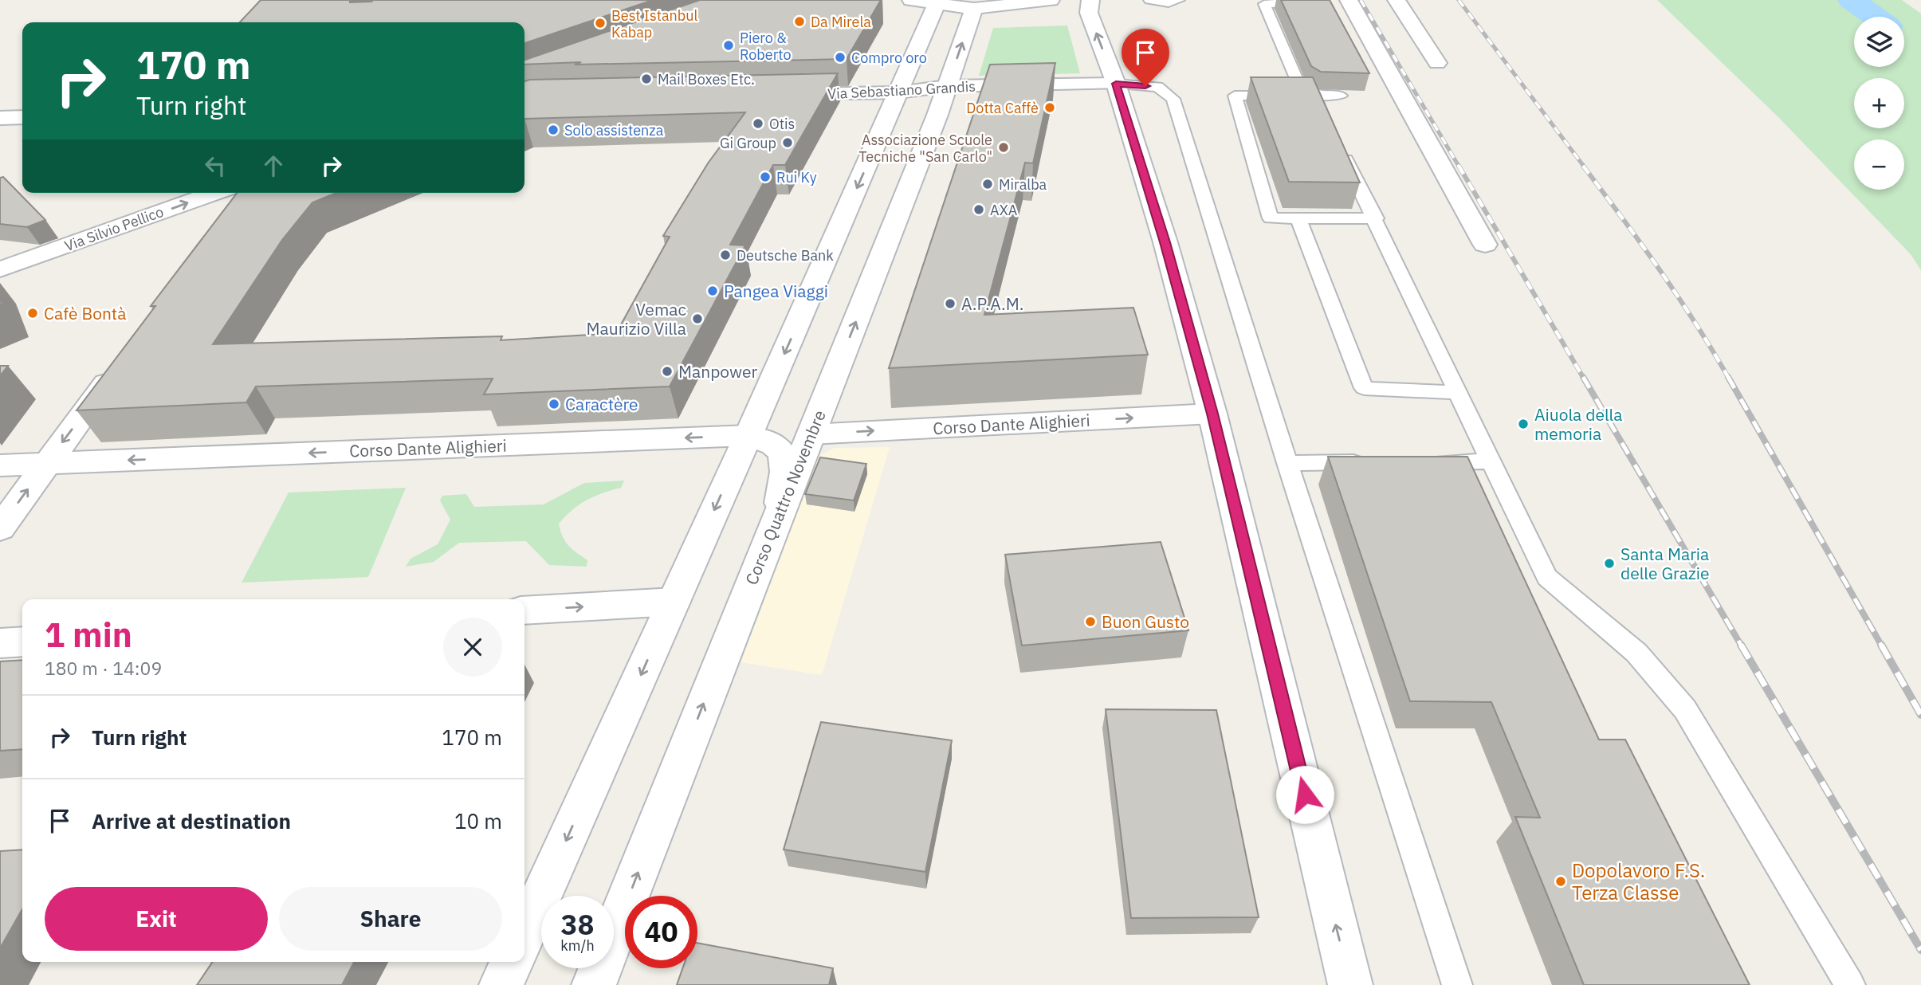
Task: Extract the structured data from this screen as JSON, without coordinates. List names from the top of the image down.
{
  "streets": {
    "street": [
      "Via Sebastiano Grandis",
      "Via Silvio Pellico",
      "Corso Dante Alighieri",
      "Corso Quattro Novembre"
    ]
  },
  "crossings": [
    ["Via Sebastiano Grandis", "Corso Quattro Novembre"],
    ["Corso Dante Alighieri", "Corso Quattro Novembre"]
  ],
  "one_way": ["Via Silvio Pellico"],
  "places": [
    "Da Mirela",
    "Best Istanbul Kabap",
    "Piero & Roberto",
    "Compro oro",
    "Mail Boxes Etc.",
    "Dotta Caffè",
    "Otis",
    "Solo assistenza",
    "Gi Group",
    "Associazione Scuole Tecniche \"San Carlo\"",
    "Rui Ky",
    "Miralba",
    "AXA",
    "Deutsche Bank",
    "Pangea Viaggi",
    "A.P.A.M.",
    "Cafè Bontà",
    "Vemac Maurizio Villa",
    "Manpower",
    "Caractère",
    "Aiuola della memoria",
    "Santa Maria delle Grazie",
    "Buon Gusto",
    "Dopolavoro F.S. Terza Classe"
  ],
  "page": {
    "map_buttons": ["+", "−"],
    "turn": ["170 m", "Turn right"],
    "heading": ["1 min", "180 m · 14:09"],
    "list": [
      {
        "name": "Turn right",
        "value": "170 m"
      },
      {
        "name": "Arrive at destination",
        "value": "10 m"
      }
    ],
    "buttons": ["Exit", "Share"],
    "speed": "38 km/h",
    "limit": "40"
  }
}
